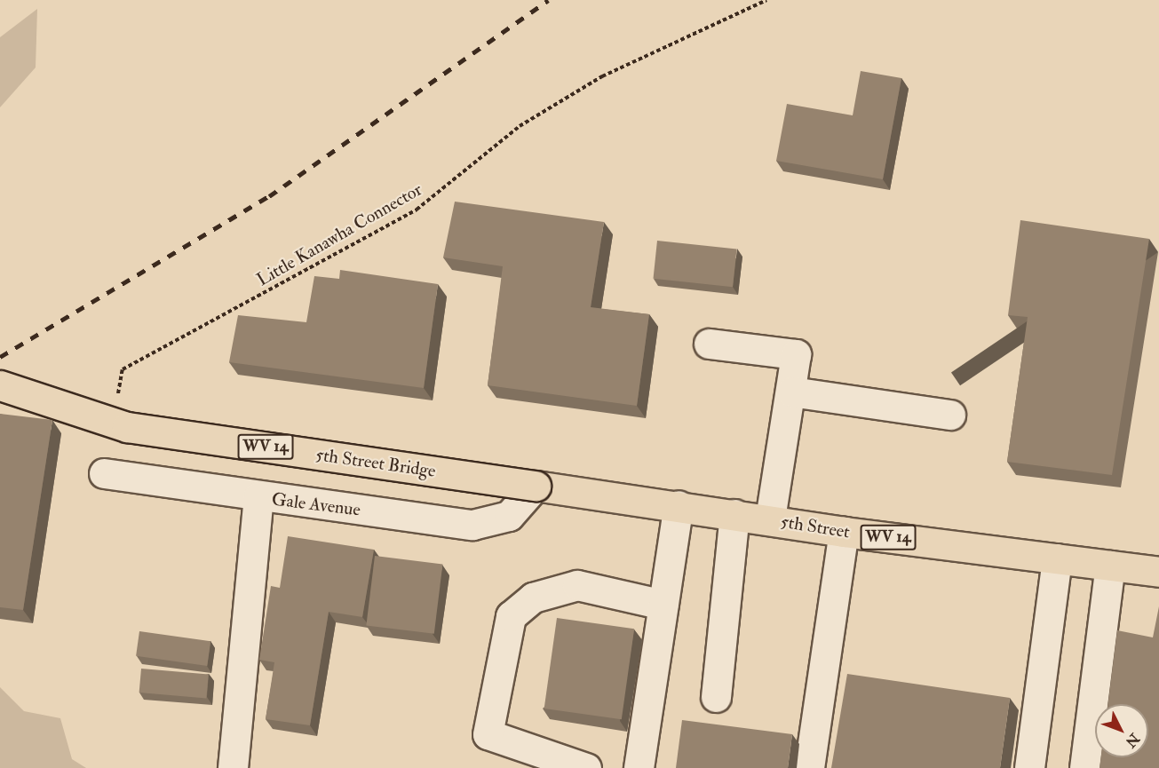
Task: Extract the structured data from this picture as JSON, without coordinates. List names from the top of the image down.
{
  "streets": {
    "main road": ["WV 14", "5th Street Bridge", "5th Street"],
    "street": ["Gale Avenue"],
    "path": ["Little Kanawha Connector"]
  },
  "crossings": [
    ["5th Street Bridge", "Gale Avenue"],
    ["5th Street Bridge", "5th Street"],
    ["Gale Avenue", "5th Street"]
  ],
  "north": "bottom right"
}
